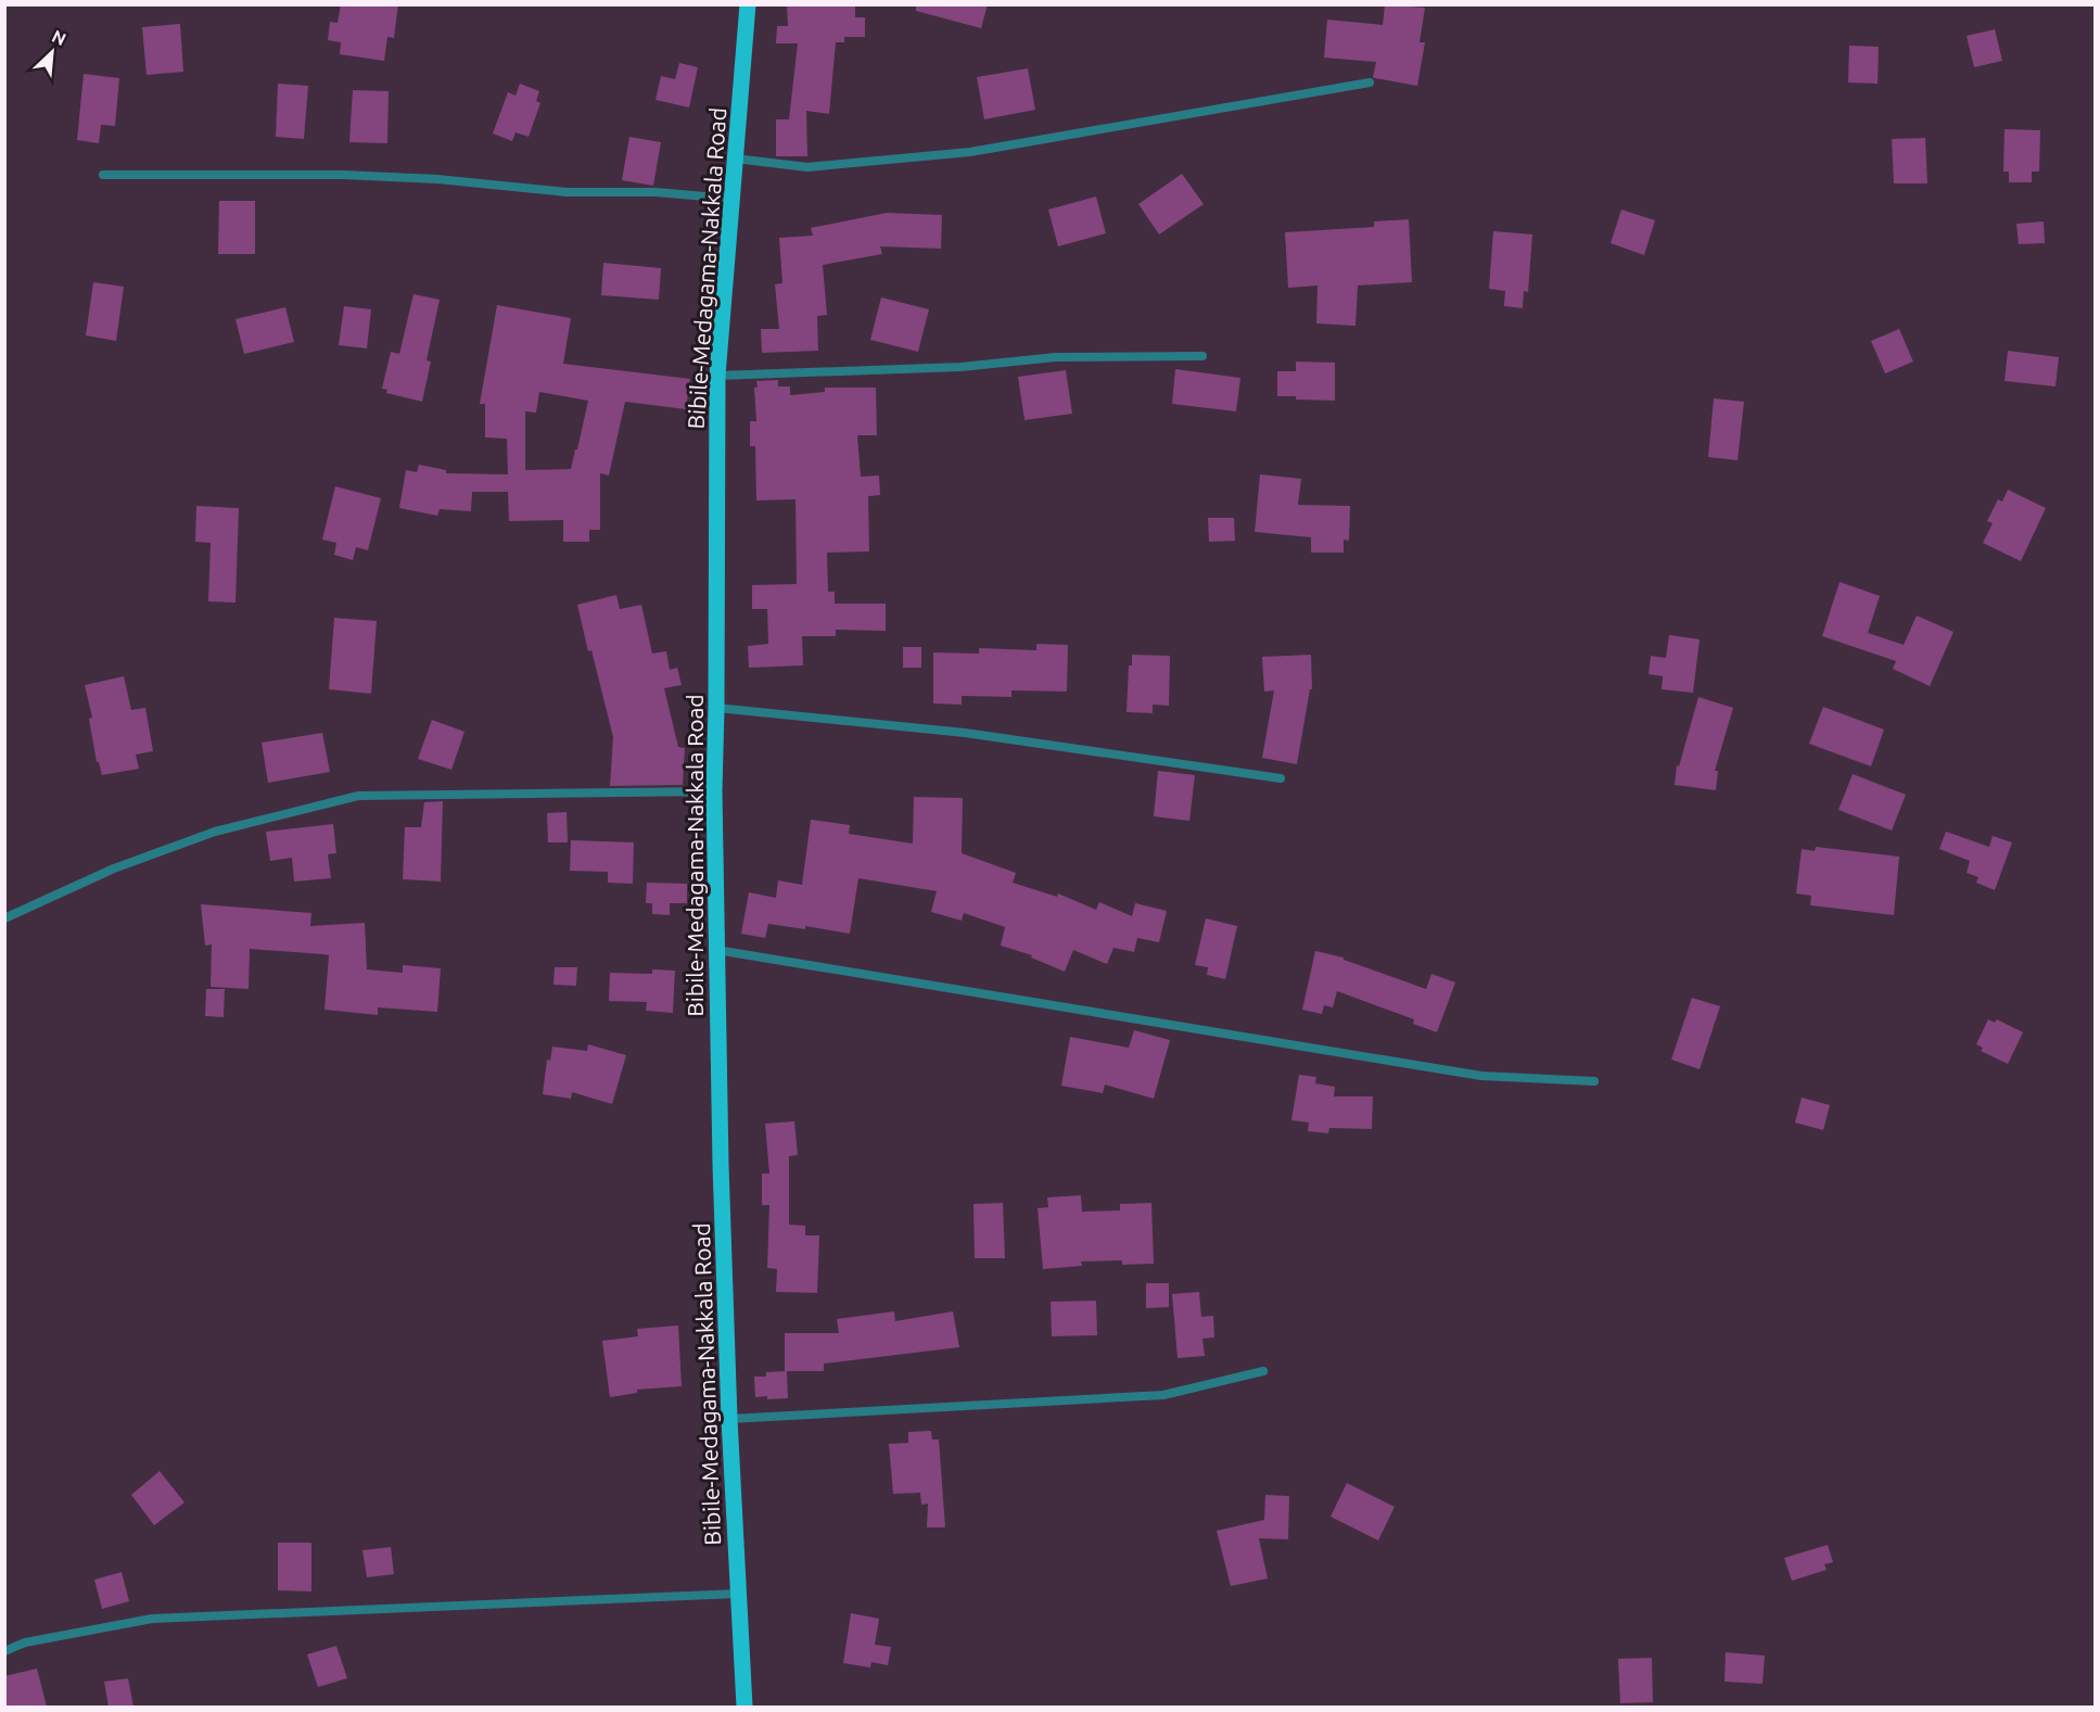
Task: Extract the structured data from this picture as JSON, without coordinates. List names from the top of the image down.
{
  "streets": {
    "main road": ["Bibile-Medagama-Nakkala Road"]
  },
  "north": "top right"
}
